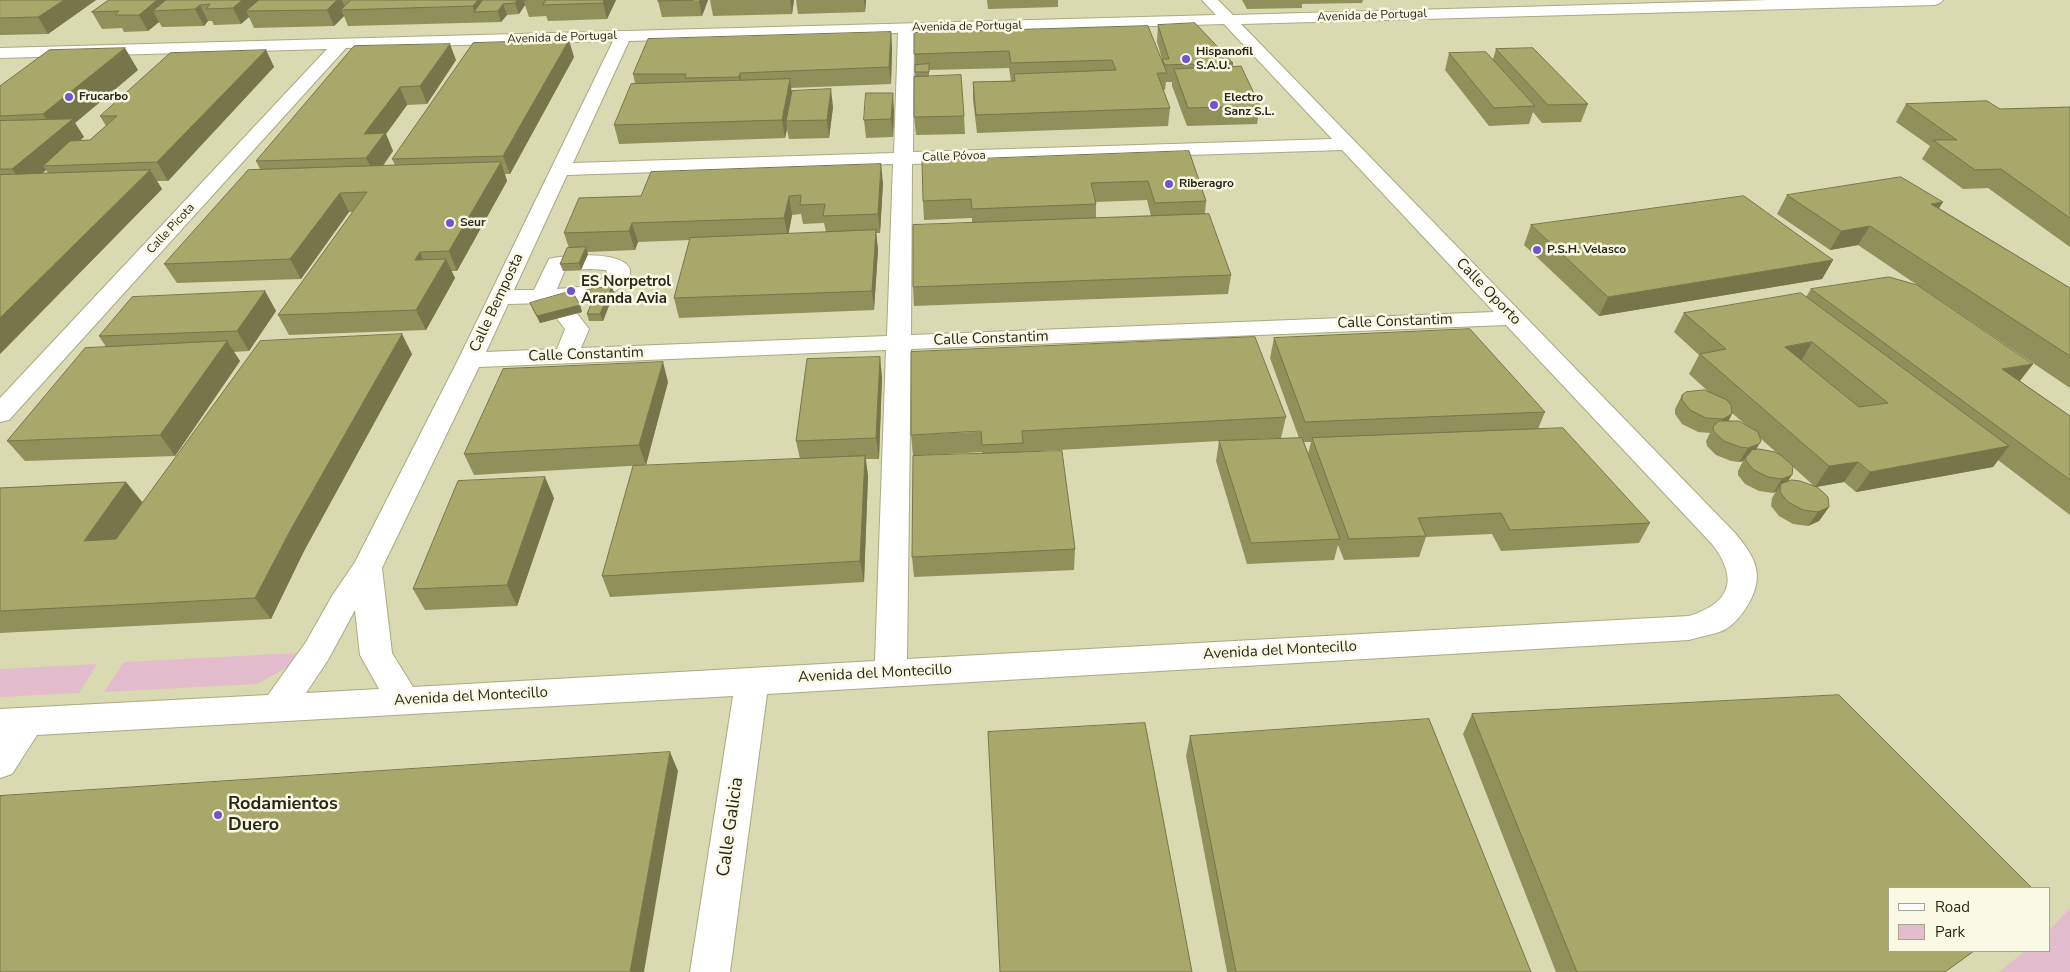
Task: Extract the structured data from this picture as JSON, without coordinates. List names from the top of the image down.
{
  "streets": {
    "street": [
      "Avenida de Portugal",
      "Calle Póvoa",
      "Calle Picota",
      "Calle Oporto",
      "Calle Bemposta",
      "Calle Constantim",
      "Avenida del Montecillo",
      "Calle Galicia"
    ]
  },
  "crossings": [
    ["Avenida de Portugal", "Calle Picota"],
    ["Avenida de Portugal", "Calle Oporto"],
    ["Avenida de Portugal", "Calle Bemposta"],
    ["Calle Póvoa", "Calle Oporto"],
    ["Calle Póvoa", "Calle Bemposta"],
    ["Calle Oporto", "Calle Constantim"],
    ["Calle Oporto", "Avenida del Montecillo"],
    ["Calle Bemposta", "Calle Constantim"],
    ["Calle Bemposta", "Avenida del Montecillo"],
    ["Avenida del Montecillo", "Calle Galicia"]
  ],
  "places": [
    "Hispanofil S.A.U.",
    "Frucarbo",
    "Electro Sanz S.L.",
    "Riberagro",
    "Seur",
    "P.S.H. Velasco",
    "ES Norpetrol Aranda Avia",
    "Rodamientos Duero"
  ],
  "legend": ["Road", "Park"]
}
